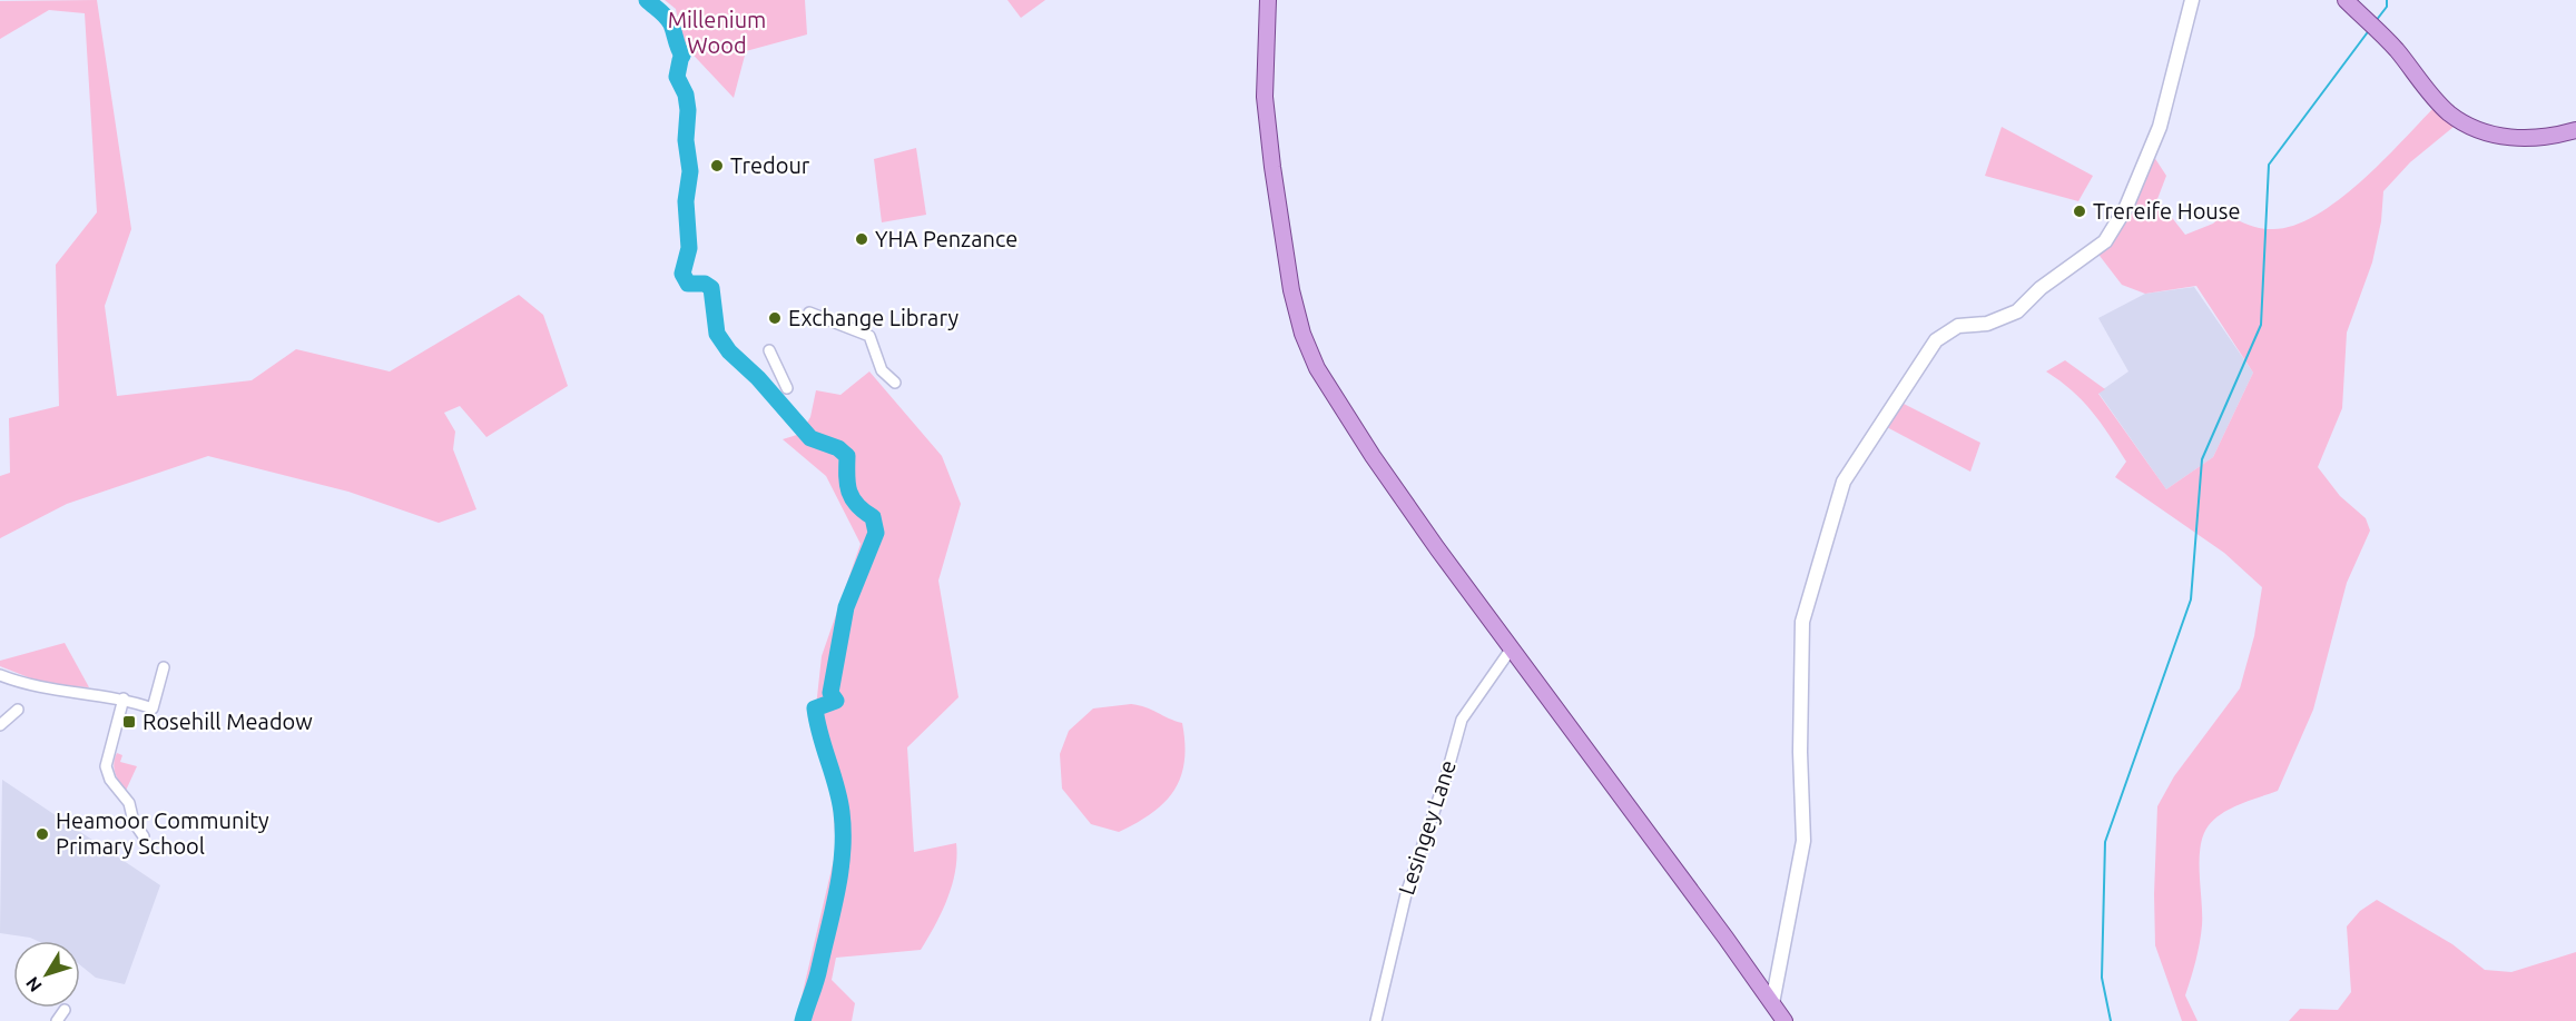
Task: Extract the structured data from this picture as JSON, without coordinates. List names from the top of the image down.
{
  "streets": {
    "street": ["Lesingey Lane"]
  },
  "parks": ["Millenium Wood"],
  "places": {
    "other": [
      "Tredour",
      "Trereife House",
      "YHA Penzance",
      "Exchange Library",
      "Heamoor Community Primary School"
    ],
    "transit": ["Rosehill Meadow"]
  },
  "north": "bottom left"
}
